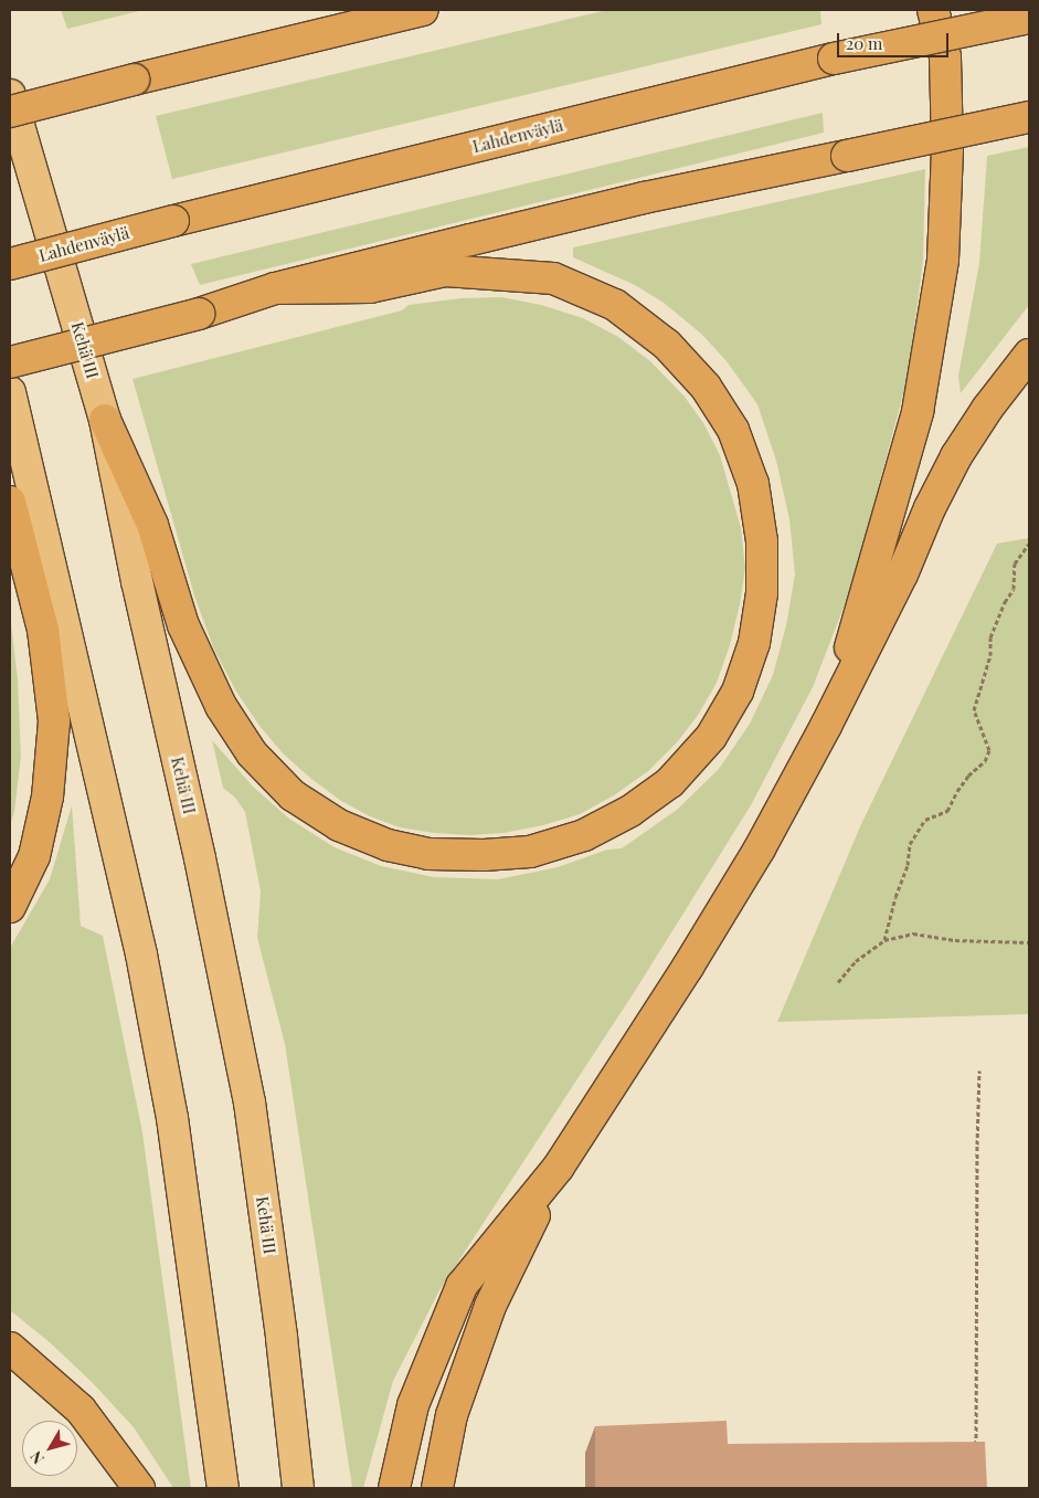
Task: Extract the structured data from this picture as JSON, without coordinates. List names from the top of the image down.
{
  "streets": {
    "highway": ["Lahdenväylä", "Kehä III"]
  },
  "scale_bar": "20 m",
  "north": "bottom left"
}
